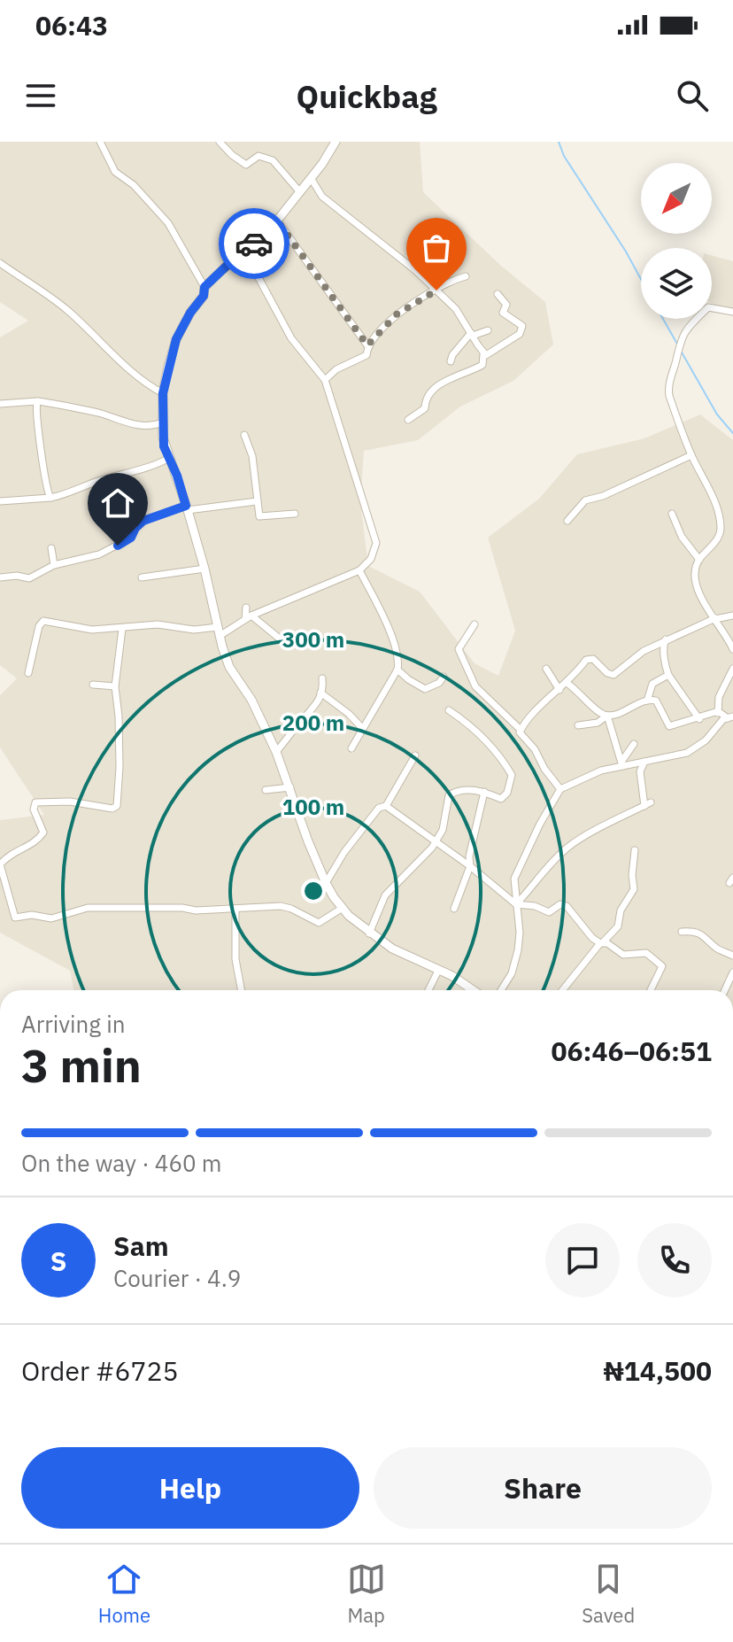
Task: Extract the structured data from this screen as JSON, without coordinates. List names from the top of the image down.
{
  "north": "bottom left",
  "page": {
    "status": "06:43",
    "header": "Quickbag",
    "heading": ["3 min", "Arriving in", "06:46–06:51"],
    "panel": [
      "Sam",
      "Courier · 4.9",
      "Order #6725",
      "₦14,500"
    ],
    "bar": "On the way · 460 m",
    "round": "S",
    "buttons": ["Help", "Share"],
    "tabs": ["Home", "Map", "Saved"]
  },
  "rings": ["300 m", "200 m", "100 m"]
}
